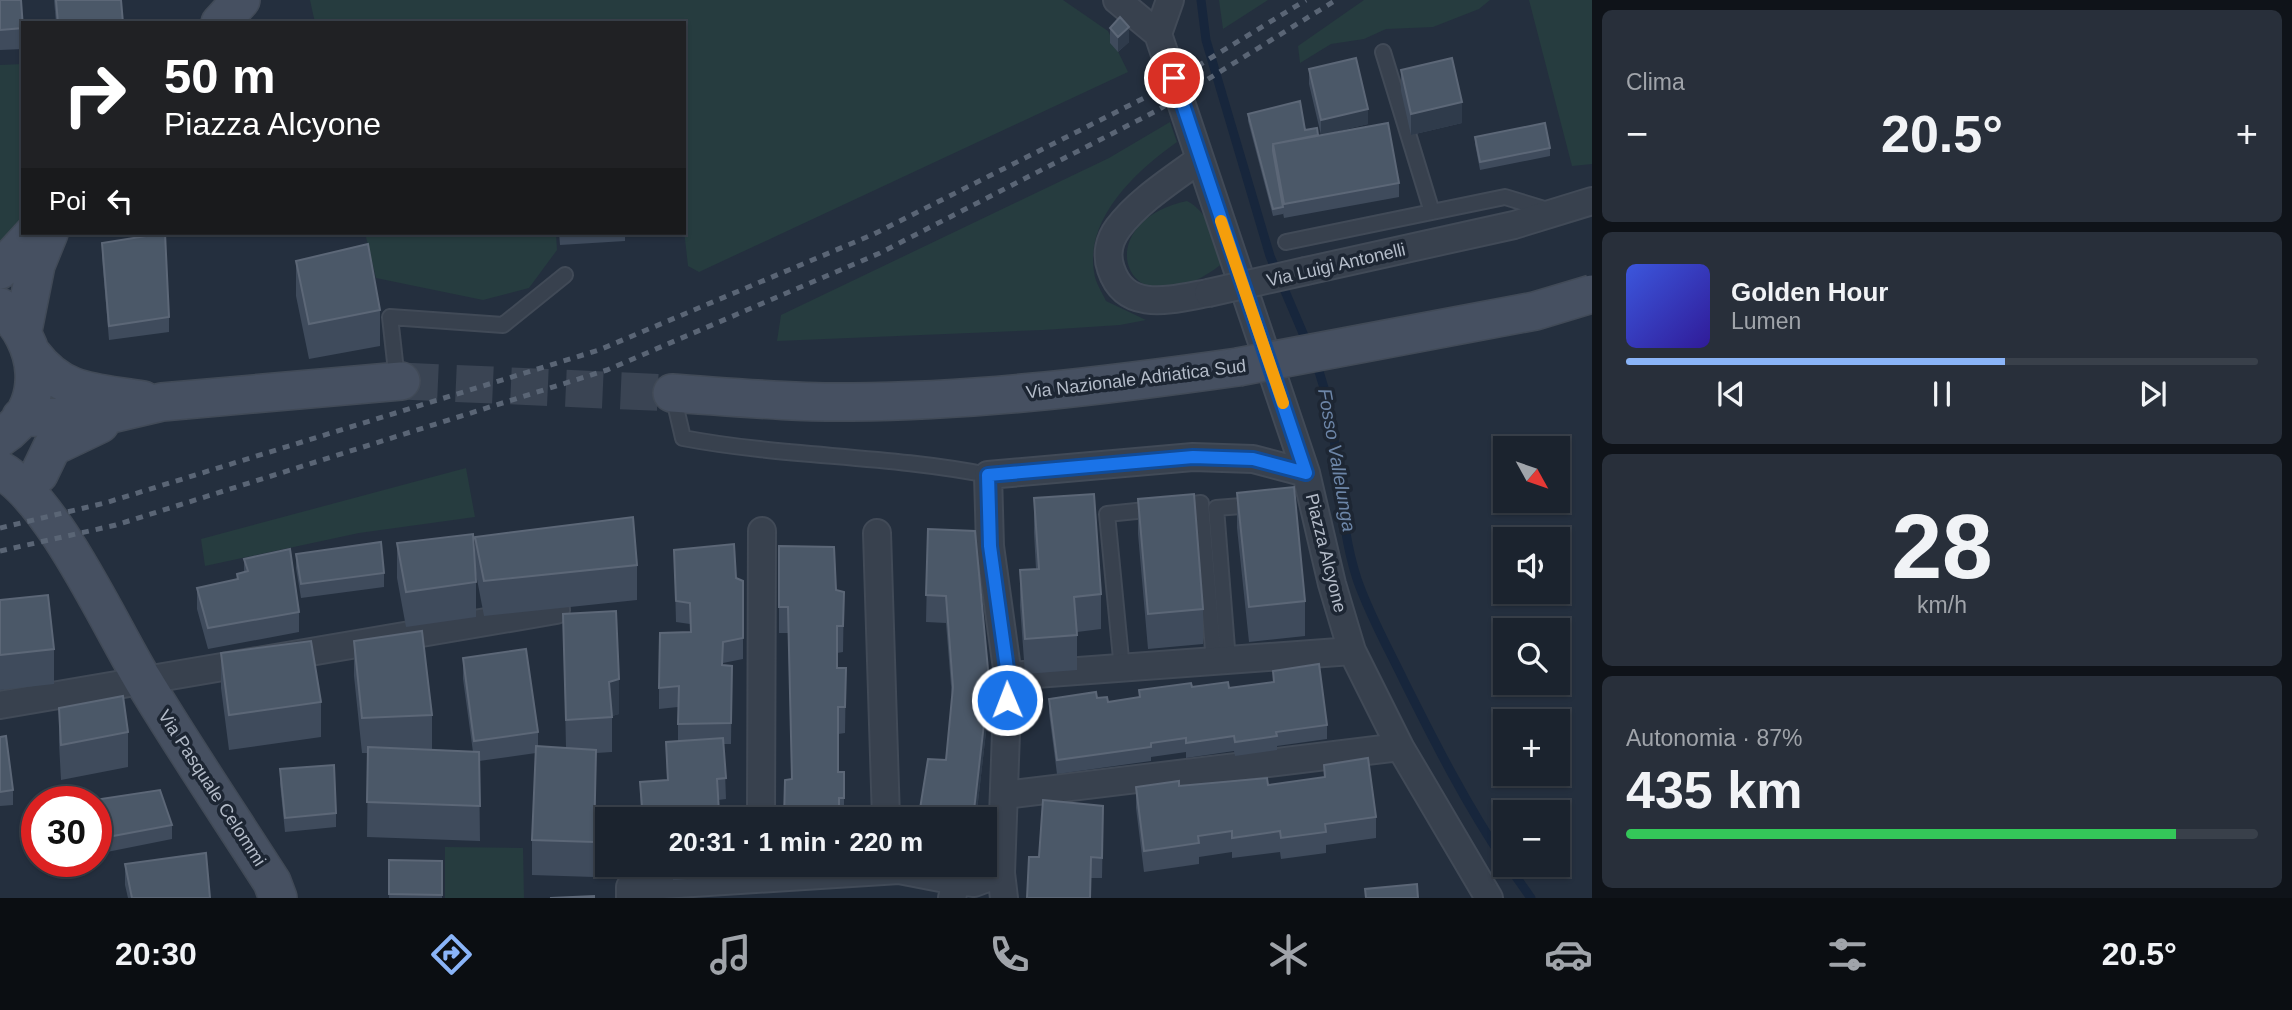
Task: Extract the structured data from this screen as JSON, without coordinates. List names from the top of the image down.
{
  "streets": {
    "main road": ["Via Nazionale Adriatica Sud", "Via Pasquale Celommi"],
    "street": ["Via Luigi Antonelli", "Piazza Alcyone"]
  },
  "water": ["Fosso Vallelunga"],
  "north": "bottom right",
  "page": {
    "tile": [
      "Clima",
      ["28", "km/h"],
      ["Autonomia · 87%", "435 km"]
    ],
    "turn": ["50 m", "Piazza Alcyone"],
    "heat": ["−", "20.5°", "+"],
    "then": "Poi",
    "song": ["Golden Hour", "Lumen"],
    "map_buttons": ["+", "−"],
    "limit": "30",
    "trip": "20:31 · 1 min · 220 m",
    "tabs": ["20:30", "20.5°"]
  }
}
